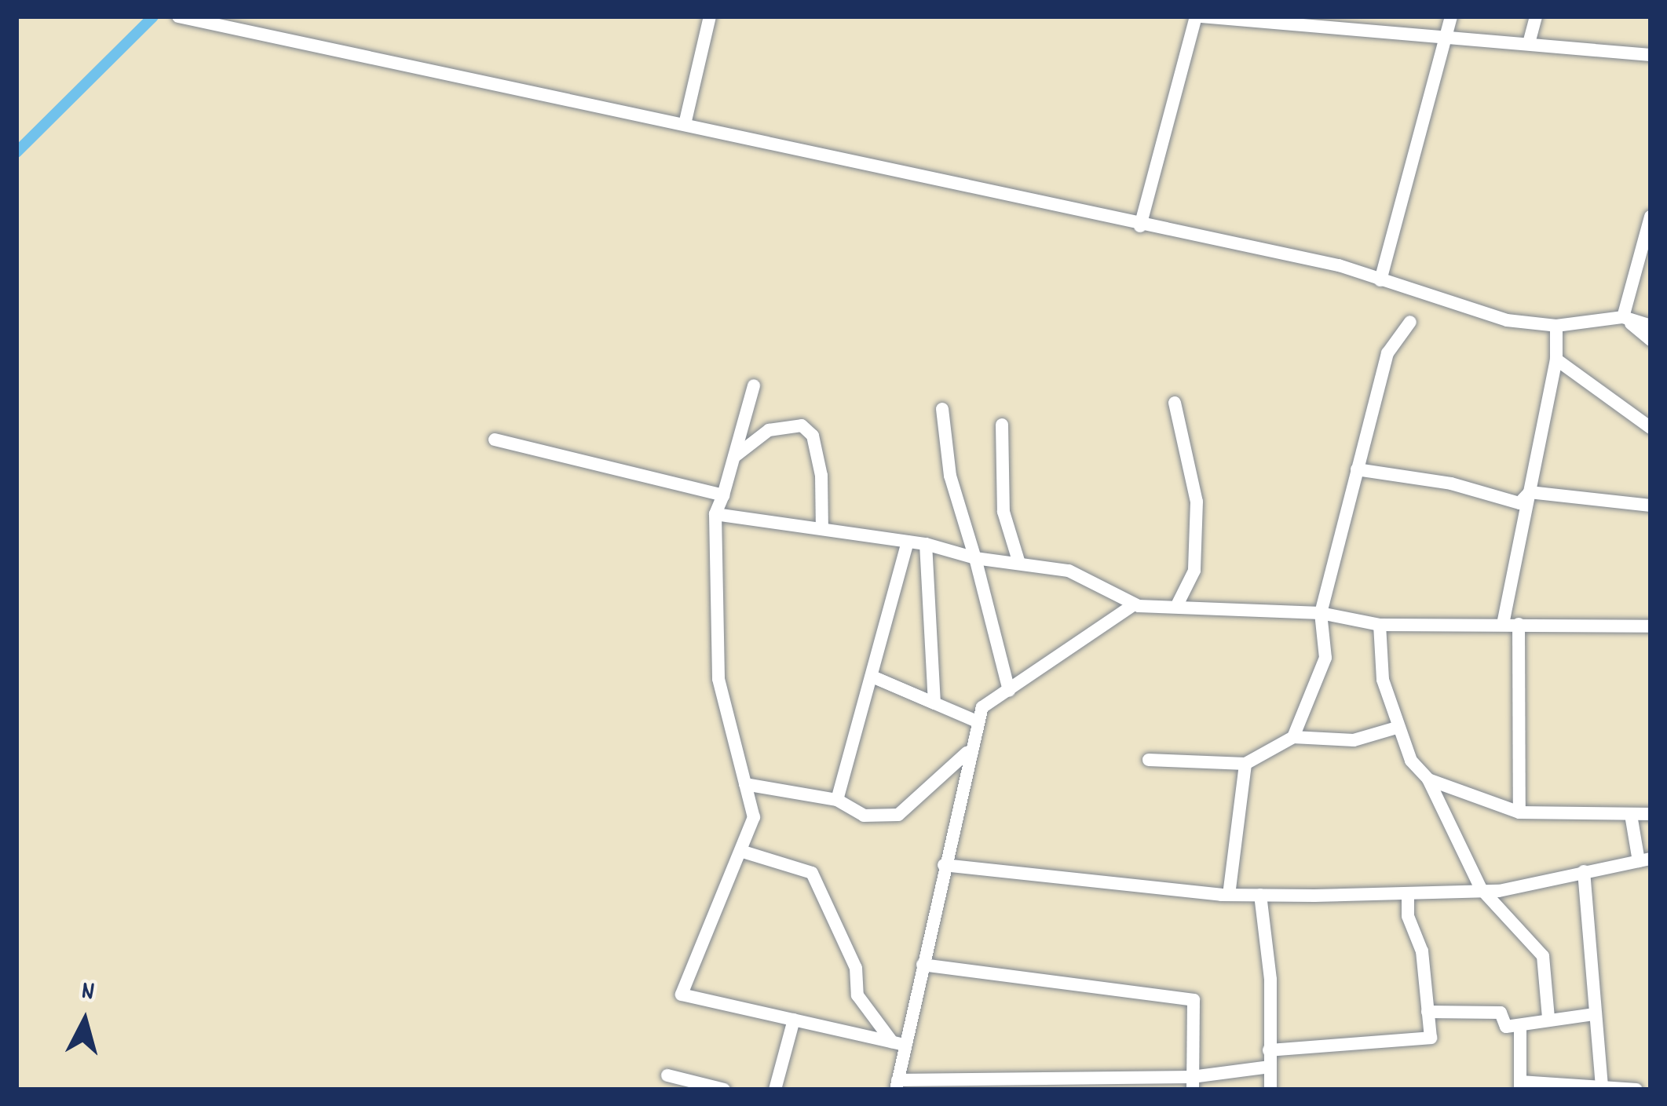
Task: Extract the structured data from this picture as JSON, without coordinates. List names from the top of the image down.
{
  "north": "top"
}
